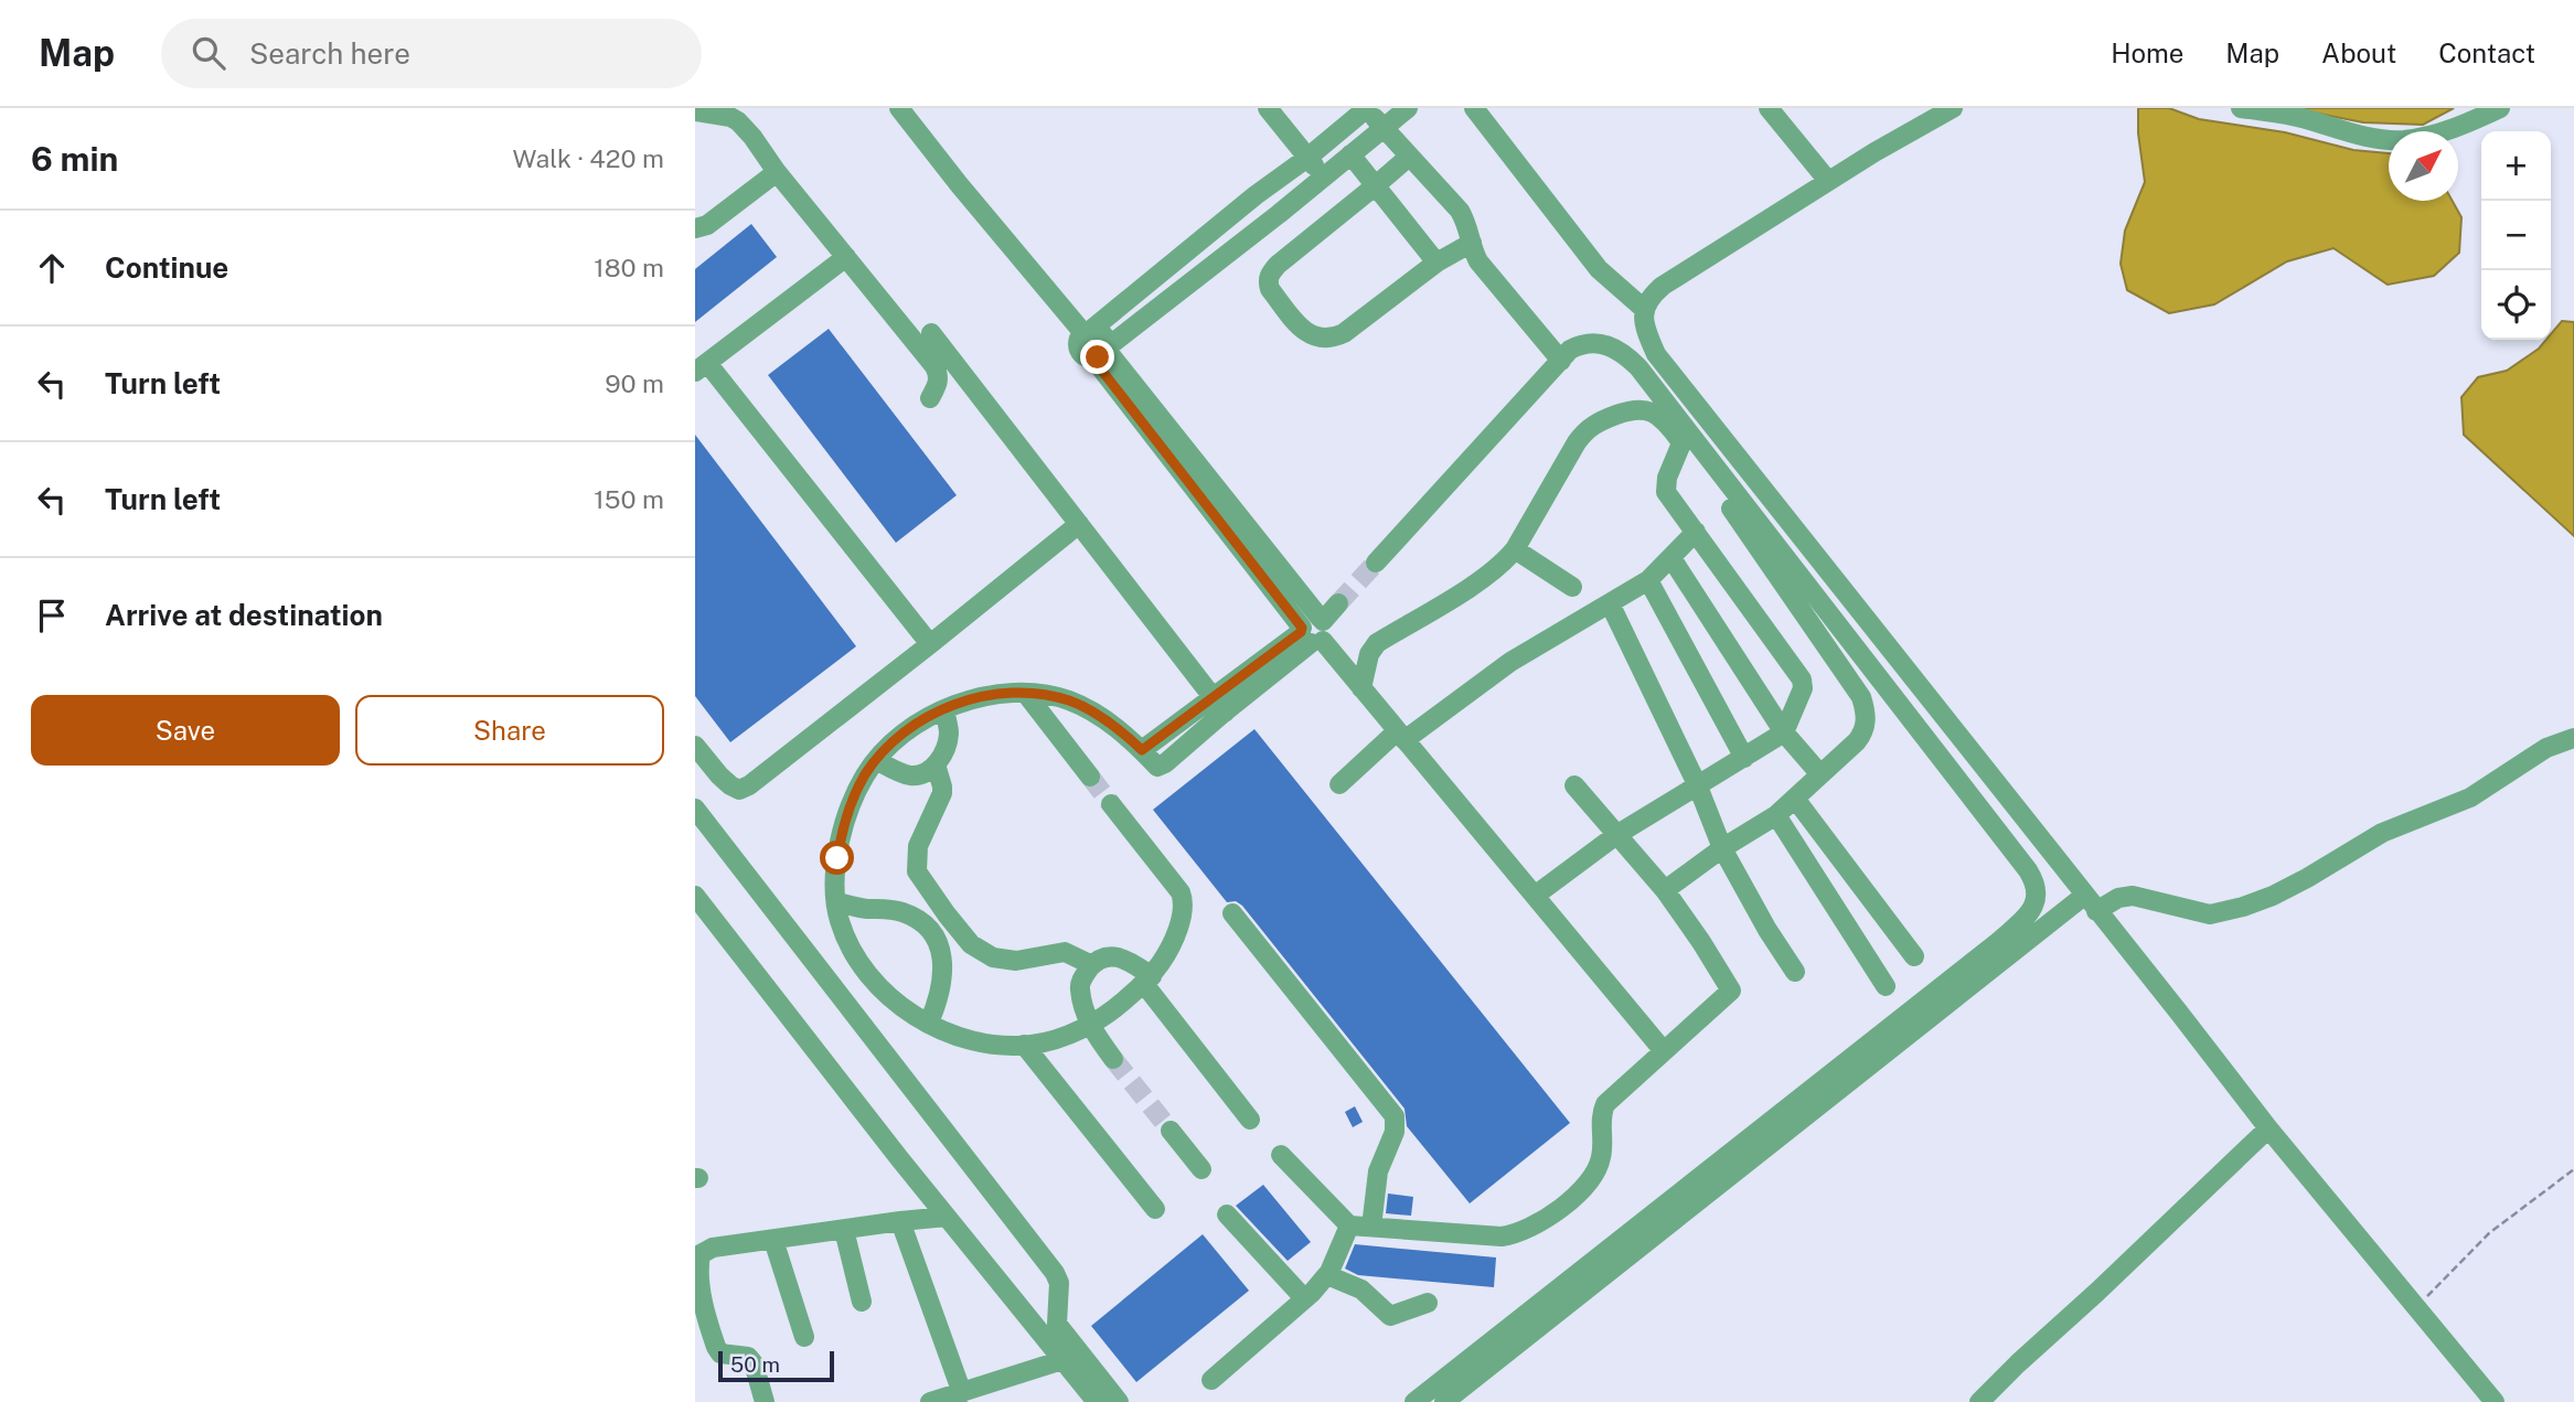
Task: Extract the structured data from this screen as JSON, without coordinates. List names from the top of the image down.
{
  "scale_bar": "50 m",
  "north": "top right",
  "page": {
    "header": "Map",
    "search": "Search here",
    "nav": [
      "Home",
      "Map",
      "About",
      "Contact"
    ],
    "heading": ["6 min", "Walk · 420 m"],
    "map_buttons": ["+", "−"],
    "list": [
      ["Continue", "180 m"],
      ["Turn left", "90 m"],
      ["Turn left", "150 m"],
      "Arrive at destination"
    ],
    "buttons": ["Save", "Share"],
    "scale": "50 m"
  }
}
